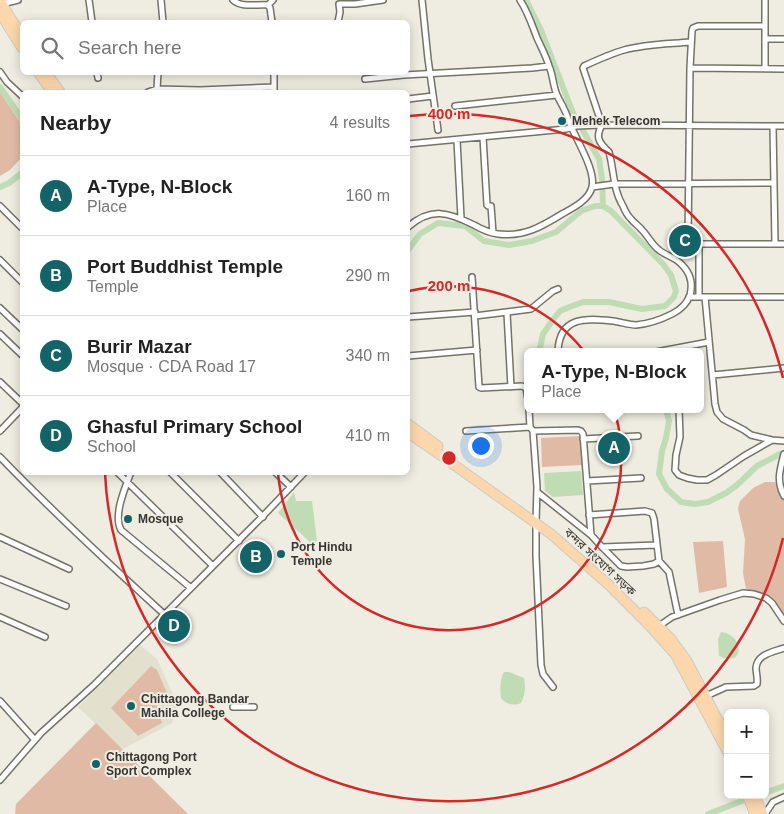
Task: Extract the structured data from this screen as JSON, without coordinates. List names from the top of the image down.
{
  "streets": {
    "highway": ["বন্দর সংযোগ সড়ক"]
  },
  "places": [
    "Mehek Telecom",
    "Mosque",
    "Port Hindu Temple",
    "Chittagong Bandar Mahila College",
    "Chittagong Port Sport Complex"
  ],
  "page": {
    "search": "Search here",
    "heading": ["Nearby", "4 results"],
    "list": [
      {
        "mark": "A",
        "name": "A-Type, N-Block",
        "note": "Place",
        "value": "160 m"
      },
      {
        "mark": "B",
        "name": "Port Buddhist Temple",
        "note": "Temple",
        "value": "290 m"
      },
      {
        "mark": "C",
        "name": "Burir Mazar",
        "note": "Mosque · CDA Road 17",
        "value": "340 m"
      },
      {
        "mark": "D",
        "name": "Ghasful Primary School",
        "note": "School",
        "value": "410 m"
      }
    ],
    "pins": [
      "C",
      "A",
      "B",
      "D"
    ],
    "popup": ["A-Type, N-Block", "Place"],
    "map_buttons": ["+", "−"]
  },
  "rings": ["400 m", "200 m"]
}
